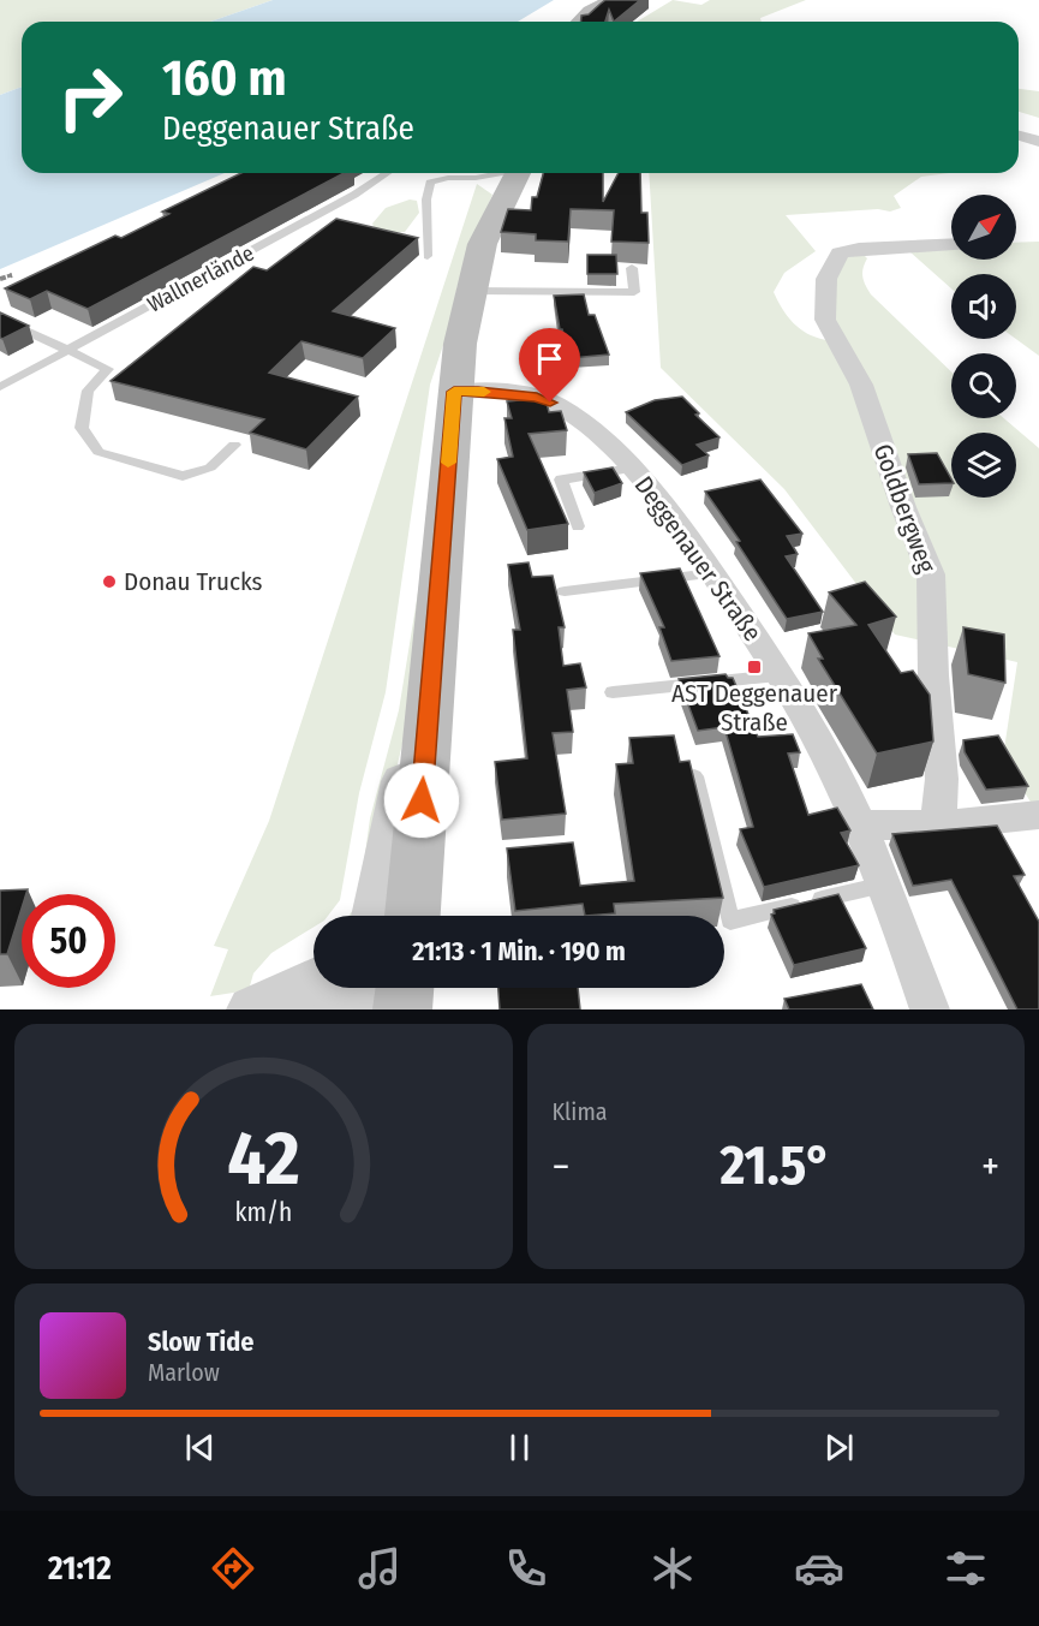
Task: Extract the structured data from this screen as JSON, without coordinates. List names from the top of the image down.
{
  "streets": {
    "street": ["Goldbergweg", "Deggenauer Straße"],
    "lane": ["Wallnerlände"]
  },
  "places": {
    "other": ["Donau Trucks"],
    "transit": ["AST Deggenauer Straße"]
  },
  "north": "top right",
  "page": {
    "turn": ["160 m", "Deggenauer Straße"],
    "limit": "50",
    "trip": "21:13 · 1 Min. · 190 m",
    "tile": "Klima",
    "heat": ["−", "21.5°", "+"],
    "song": ["Slow Tide", "Marlow"],
    "tabs": "21:12",
    "gauge": ["42", "km/h"]
  }
}
